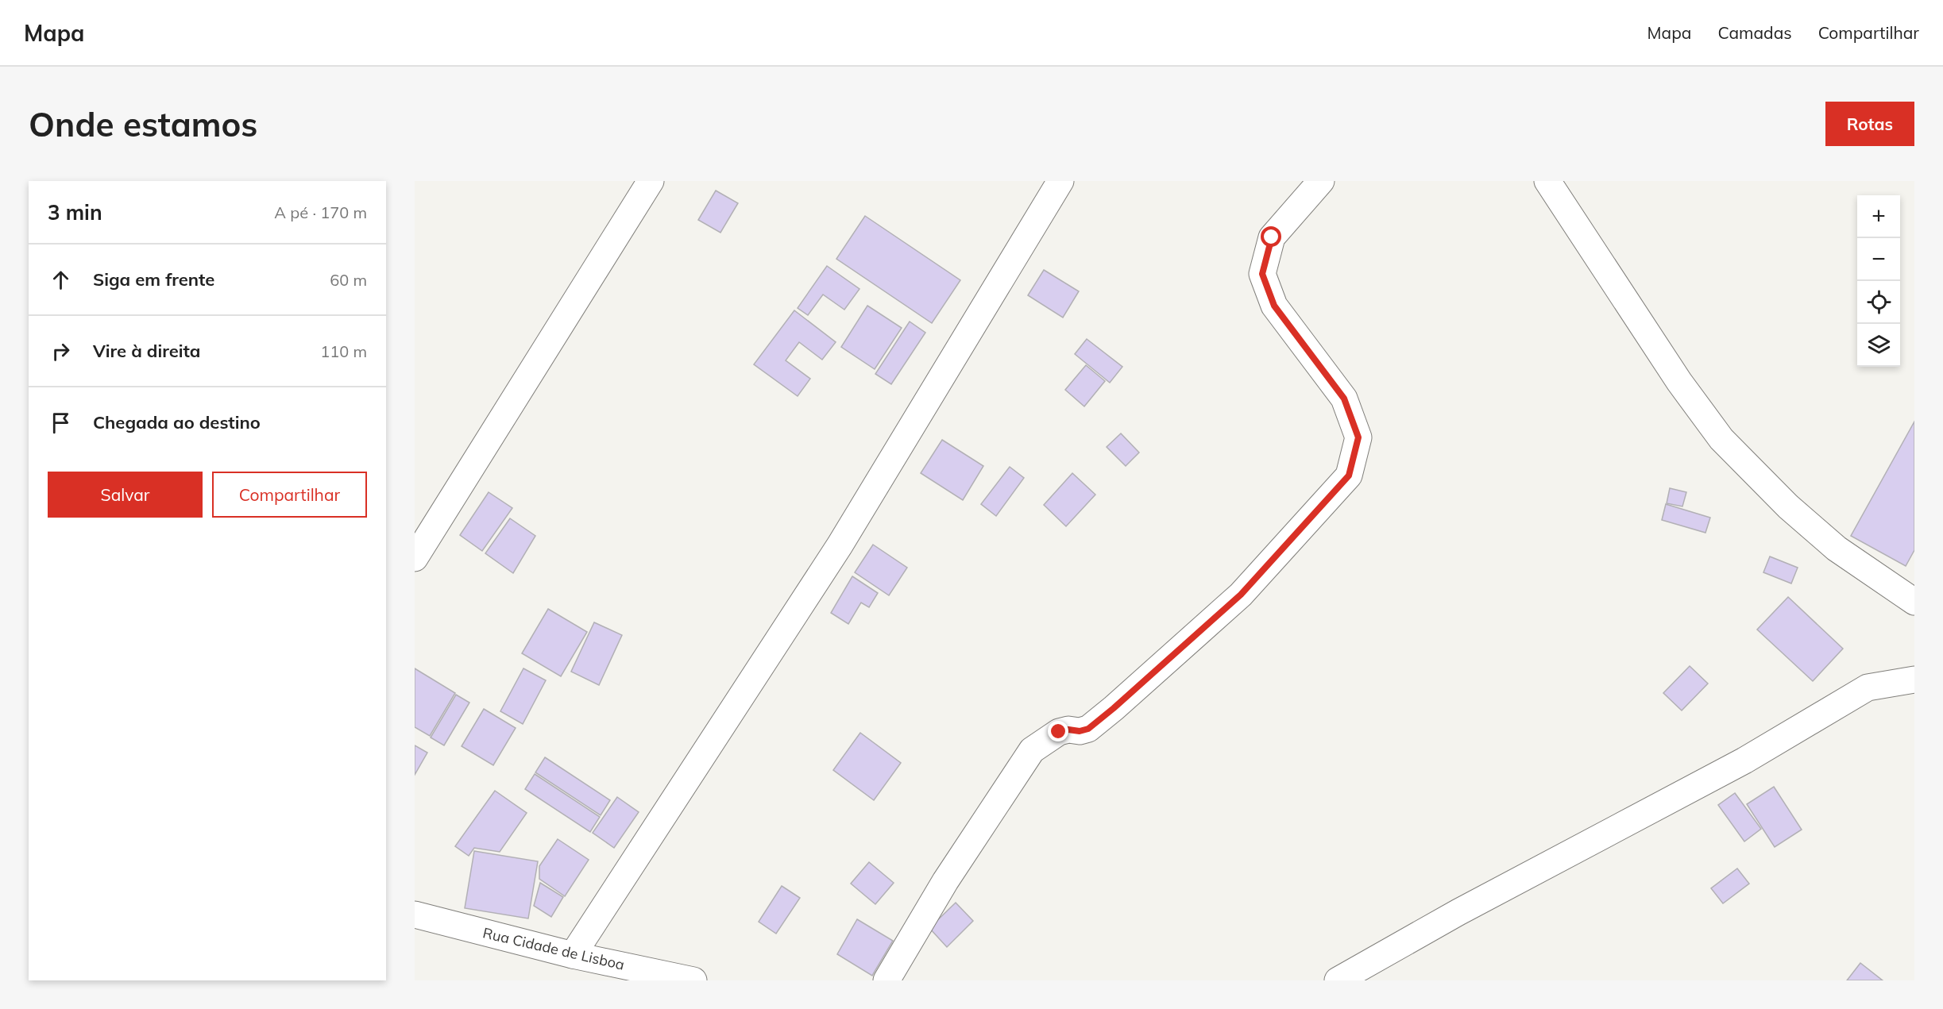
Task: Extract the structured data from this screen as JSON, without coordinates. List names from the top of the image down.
{
  "streets": {
    "street": ["Rua Cidade de Lisboa"]
  },
  "page": {
    "header": "Mapa",
    "nav": ["Mapa", "Camadas", "Compartilhar"],
    "buttons": [
      "Rotas",
      ["Salvar", "Compartilhar"]
    ],
    "title": "Onde estamos",
    "heading": ["3 min", "A pé · 170 m"],
    "map_buttons": ["+", "−"],
    "list": [
      ["Siga em frente", "60 m"],
      ["Vire à direita", "110 m"],
      "Chegada ao destino"
    ]
  }
}
